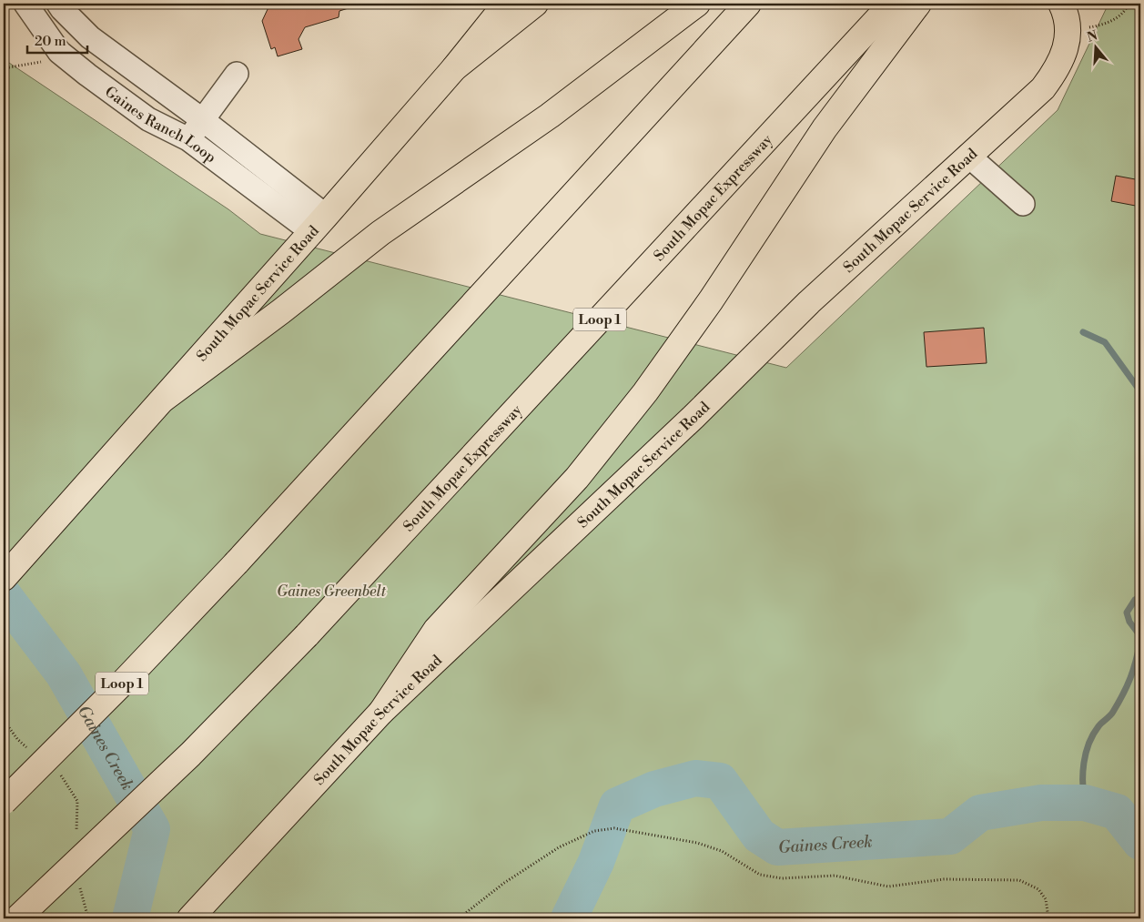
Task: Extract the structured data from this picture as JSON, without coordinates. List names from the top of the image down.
{
  "streets": {
    "main road": ["South Mopac Expressway", "South Mopac Service Road", "Loop 1"],
    "street": ["Gaines Ranch Loop"]
  },
  "crossings": [
    ["Gaines Ranch Loop", "South Mopac Service Road"]
  ],
  "water": ["Gaines Creek"],
  "parks": ["Gaines Greenbelt"],
  "scale_bar": "20 m",
  "north": "top"
}
